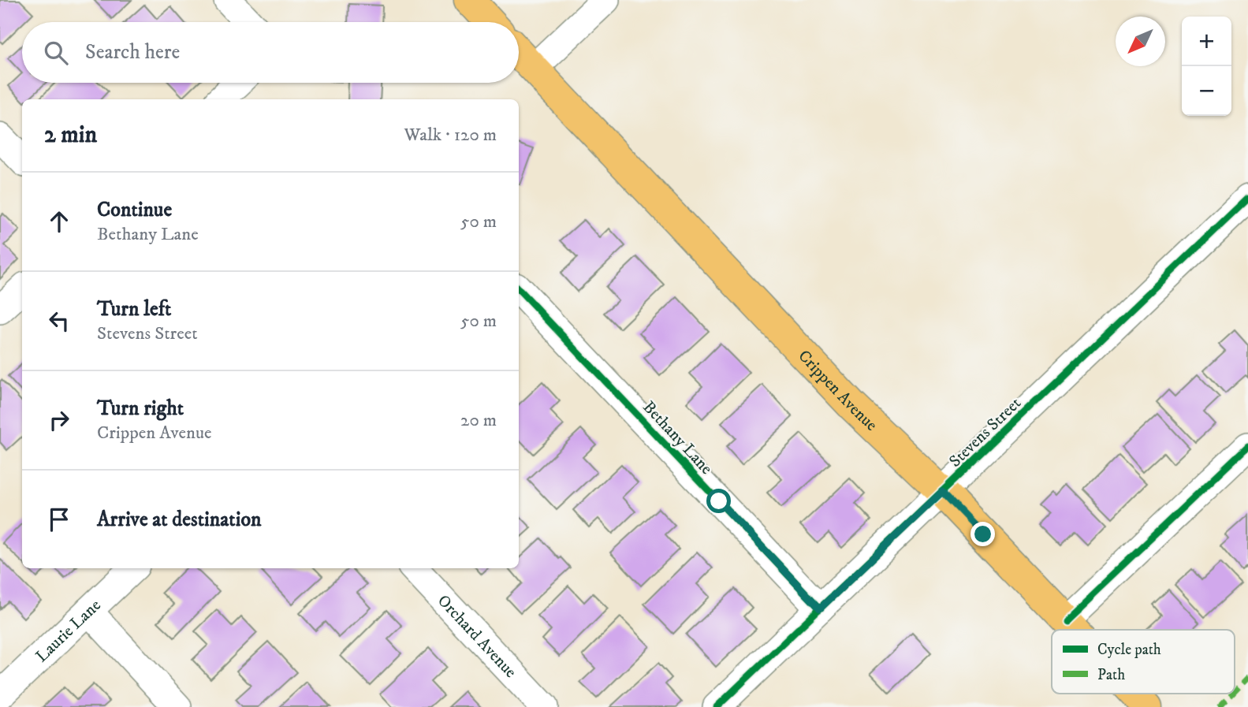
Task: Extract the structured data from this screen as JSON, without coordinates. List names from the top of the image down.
{
  "streets": {
    "main road": ["Crippen Avenue"],
    "street": [
      "Stevens Street",
      "Bethany Lane",
      "Laurie Lane",
      "Orchard Avenue"
    ]
  },
  "crossings": [
    ["Crippen Avenue", "Stevens Street"],
    ["Stevens Street", "Bethany Lane"]
  ],
  "legend": ["Cycle path", "Path"],
  "north": "bottom left",
  "page": {
    "map_buttons": ["+", "−"],
    "search": "Search here",
    "heading": ["2 min", "Walk · 120 m"],
    "list": [
      ["Continue", "Bethany Lane", "50 m"],
      ["Turn left", "Stevens Street", "50 m"],
      ["Turn right", "Crippen Avenue", "20 m"],
      "Arrive at destination"
    ]
  }
}
